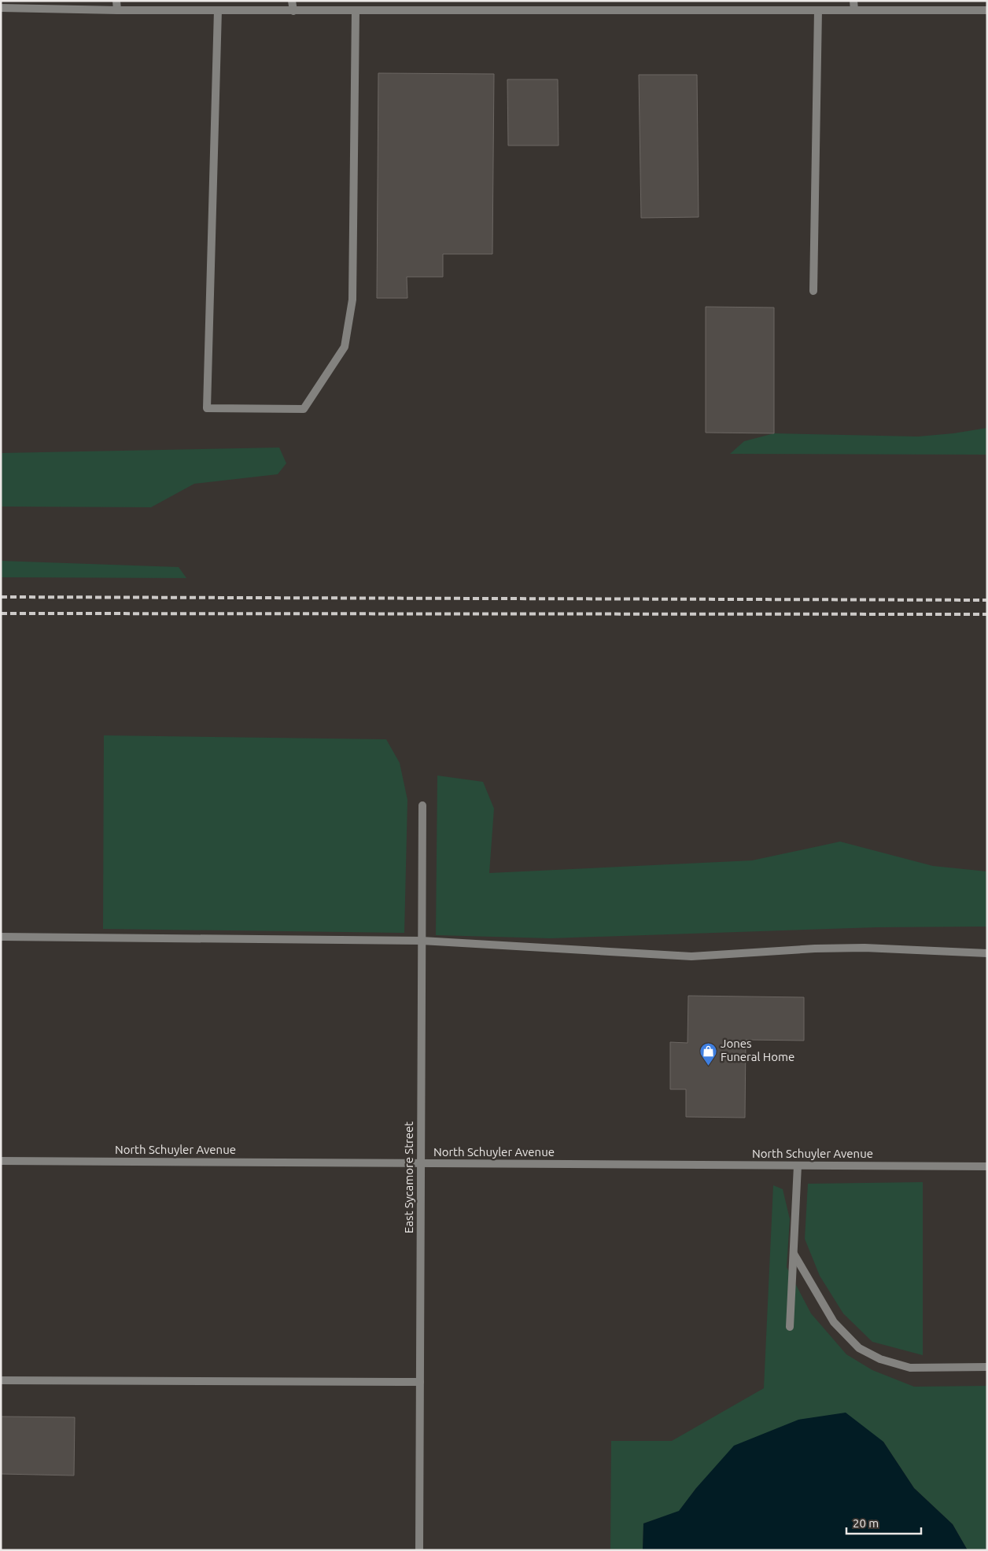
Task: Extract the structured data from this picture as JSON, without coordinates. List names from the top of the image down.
{
  "streets": {
    "street": ["North Schuyler Avenue", "East Sycamore Street"]
  },
  "crossings": [
    ["North Schuyler Avenue", "East Sycamore Street"]
  ],
  "places": {
    "shop": ["Jones Funeral Home"]
  },
  "scale_bar": "20 m"
}
